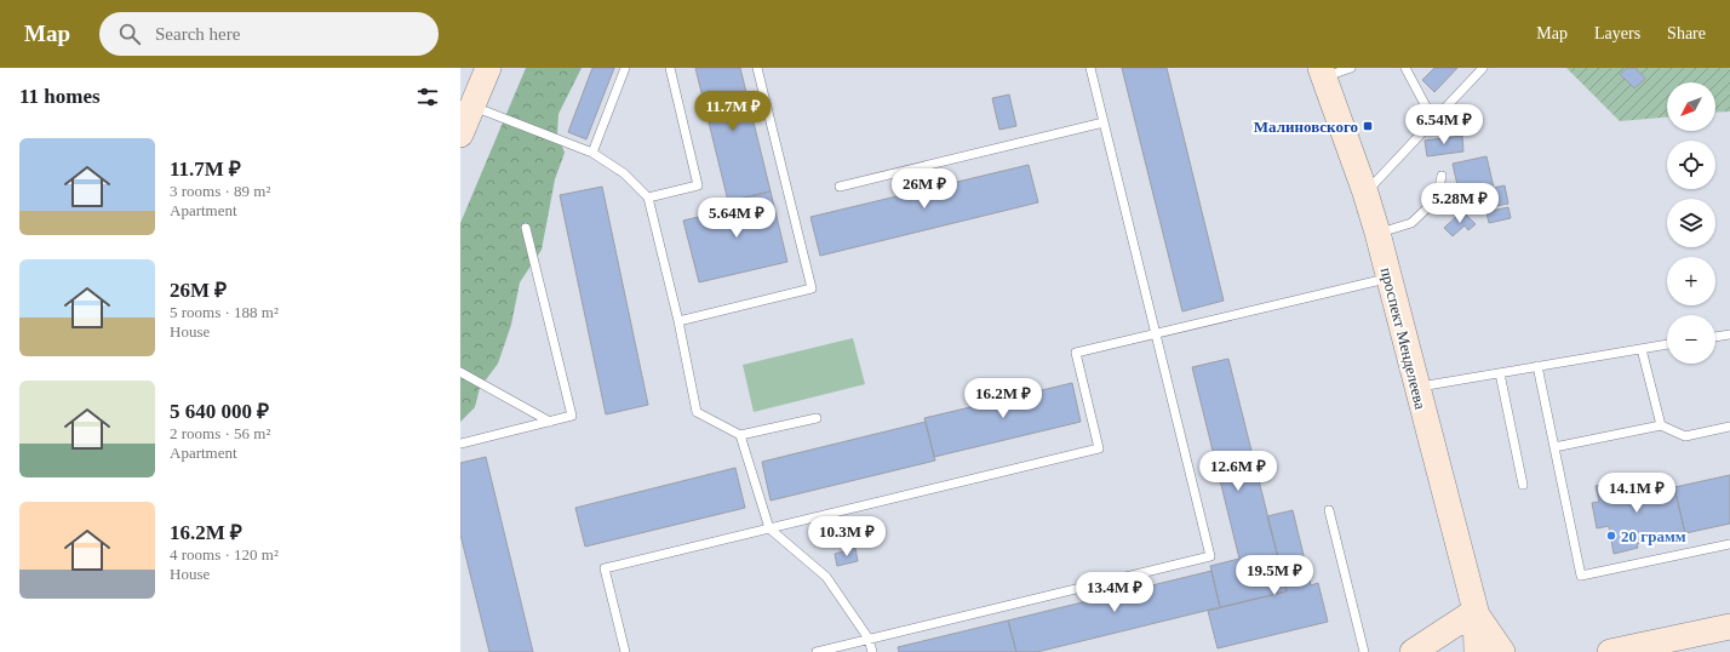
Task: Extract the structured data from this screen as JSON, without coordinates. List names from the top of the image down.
{
  "streets": {
    "main road": ["проспект Менделеева"]
  },
  "places": {
    "transit": ["Малиновского"],
    "other": ["20 грамм"]
  },
  "north": "bottom left",
  "page": {
    "header": "Map",
    "search": "Search here",
    "nav": ["Map", "Layers", "Share"],
    "heading": "11 homes",
    "map_buttons": ["+", "−"],
    "price": [
      "11.7M ₽",
      "6.54M ₽",
      "26M ₽",
      "5.28M ₽",
      "5.64M ₽",
      "16.2M ₽",
      "12.6M ₽",
      "14.1M ₽",
      "10.3M ₽",
      "19.5M ₽",
      "13.4M ₽"
    ],
    "list": [
      {
        "name": "11.7M ₽",
        "note": "3 rooms · 89 m² · Apartment"
      },
      {
        "name": "26M ₽",
        "note": "5 rooms · 188 m² · House"
      },
      {
        "name": "5 640 000 ₽",
        "note": "2 rooms · 56 m² · Apartment"
      },
      {
        "name": "16.2M ₽",
        "note": "4 rooms · 120 m² · House"
      }
    ]
  }
}
